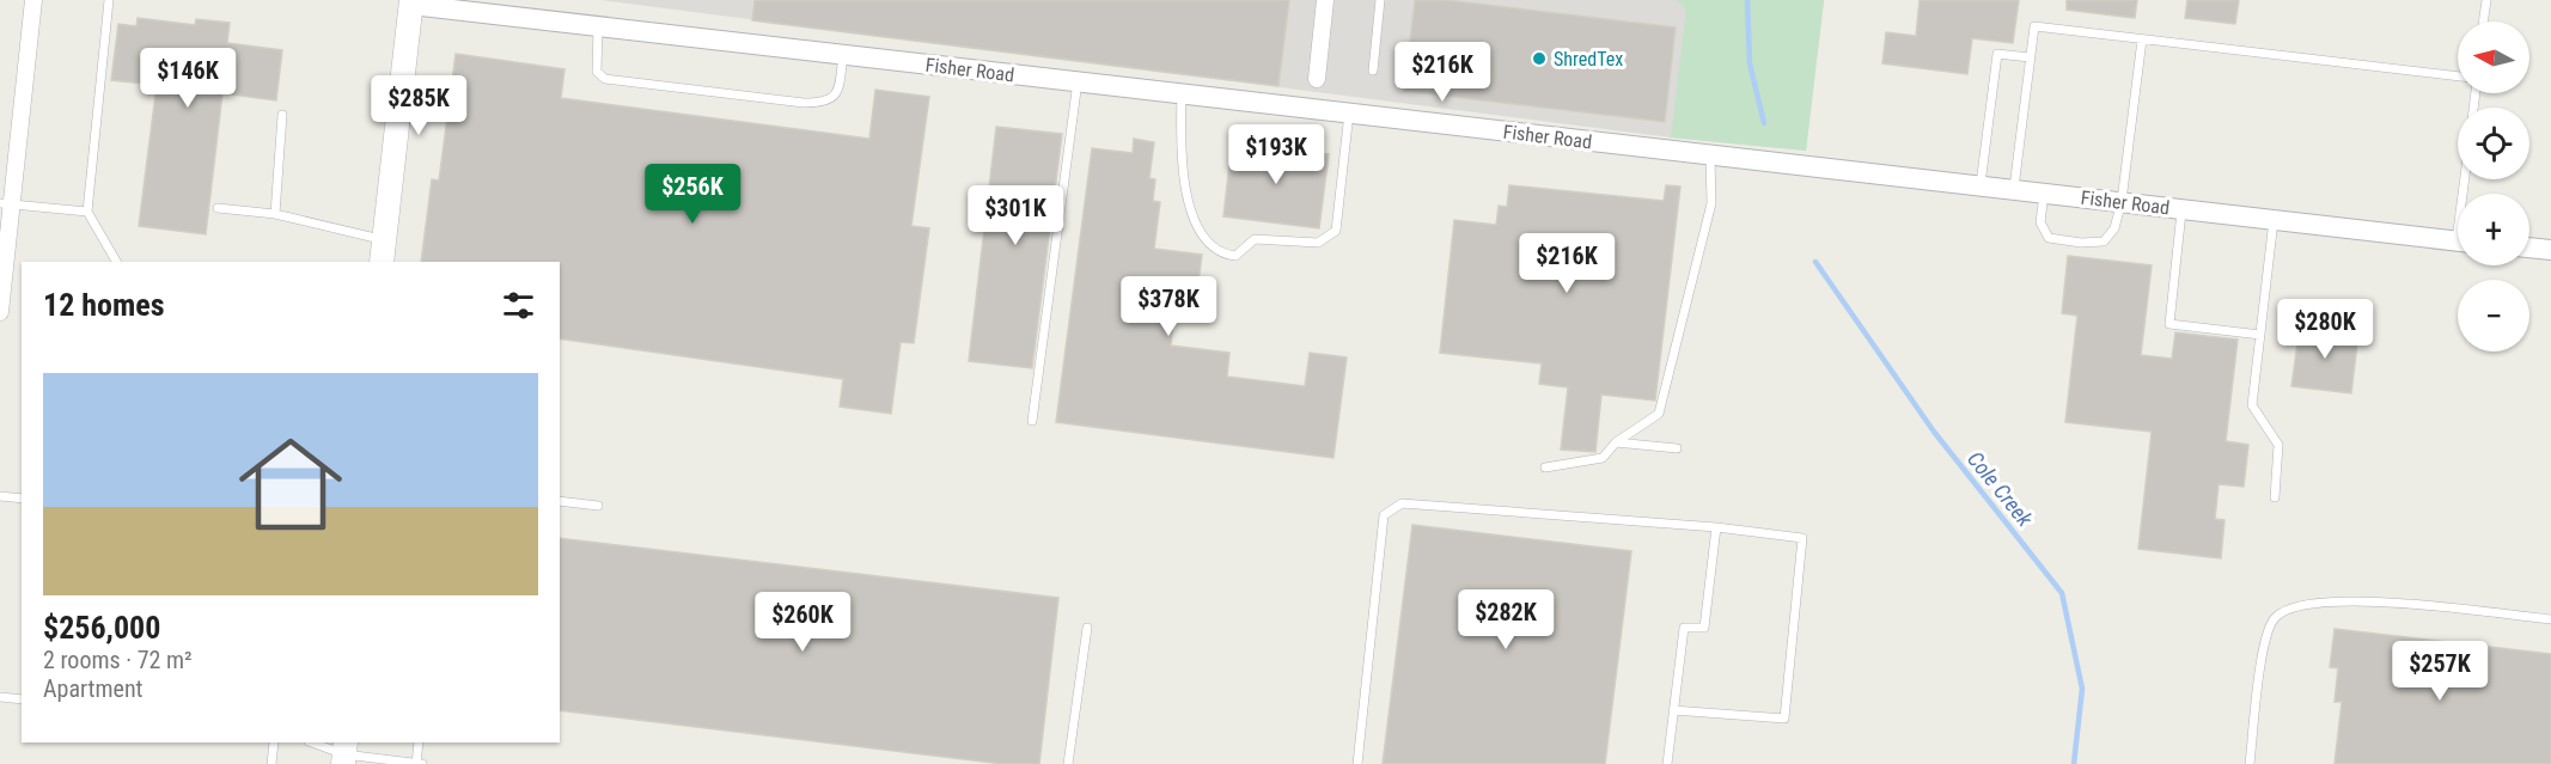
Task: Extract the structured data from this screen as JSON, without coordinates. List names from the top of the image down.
{
  "streets": {
    "street": ["Fisher Road"]
  },
  "water": ["Cole Creek"],
  "places": ["ShredTex"],
  "north": "left",
  "page": {
    "map_buttons": ["+", "−"],
    "price": [
      "$216K",
      "$146K",
      "$285K",
      "$193K",
      "$256K",
      "$301K",
      "$216K",
      "$378K",
      "$280K",
      "$282K",
      "$260K",
      "$257K"
    ],
    "heading": "12 homes",
    "list": [
      {
        "name": "$256,000",
        "note": "2 rooms · 72 m² · Apartment"
      }
    ]
  }
}
